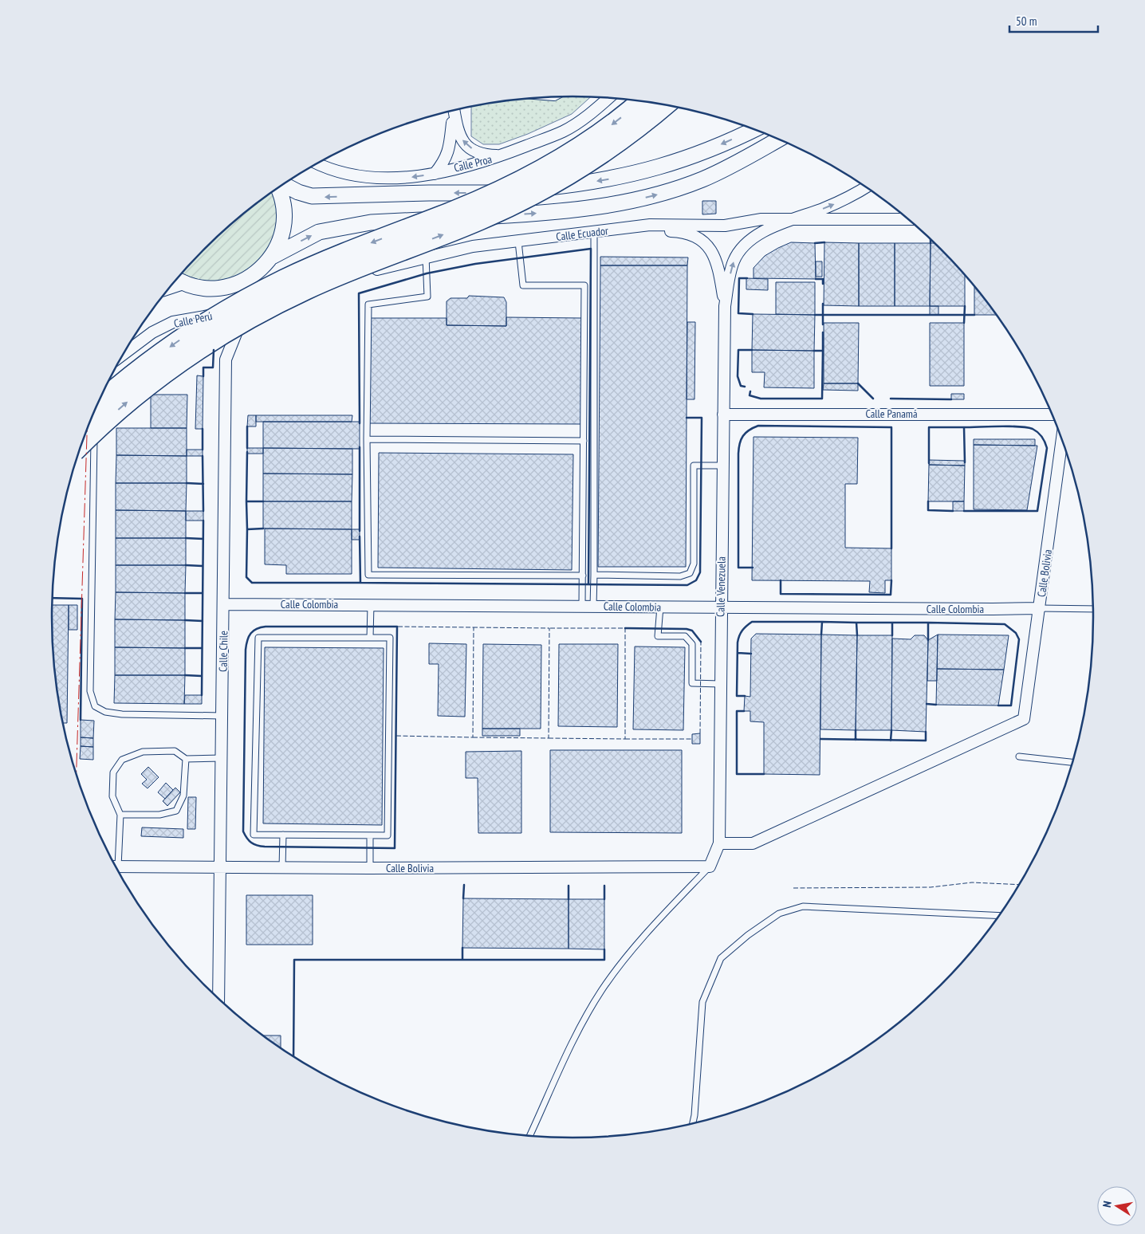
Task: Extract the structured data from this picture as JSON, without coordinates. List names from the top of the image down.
{
  "streets": {
    "street": [
      "Calle Proa",
      "Calle Ecuador",
      "Calle Perú",
      "Calle Panamá",
      "Calle Bolivia",
      "Calle Venezuela",
      "Calle Colombia",
      "Calle Chile"
    ]
  },
  "crossings": [
    ["Calle Ecuador", "Calle Perú"],
    ["Calle Ecuador", "Calle Chile"],
    ["Calle Perú", "Calle Chile"],
    ["Calle Panamá", "Calle Venezuela"],
    ["Calle Bolivia", "Calle Venezuela"],
    ["Calle Bolivia", "Calle Colombia"],
    ["Calle Bolivia", "Calle Chile"],
    ["Calle Venezuela", "Calle Colombia"],
    ["Calle Colombia", "Calle Chile"]
  ],
  "one_way": ["Calle Proa"],
  "scale_bar": "50 m",
  "north": "left"
}
